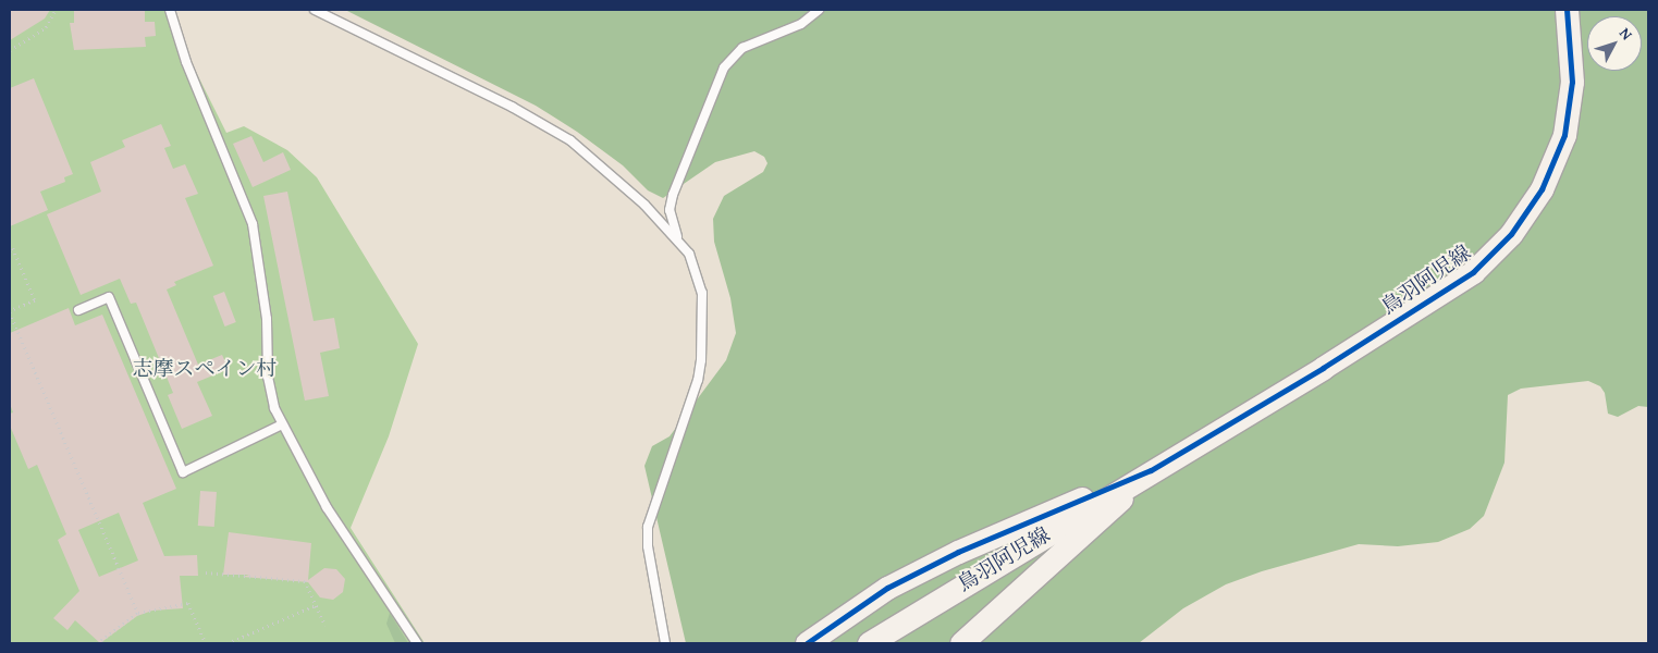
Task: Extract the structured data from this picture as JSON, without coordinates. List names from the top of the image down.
{
  "streets": {
    "main road": ["鳥羽阿児線"]
  },
  "parks": ["志摩スペイン村"],
  "north": "top right"
}
